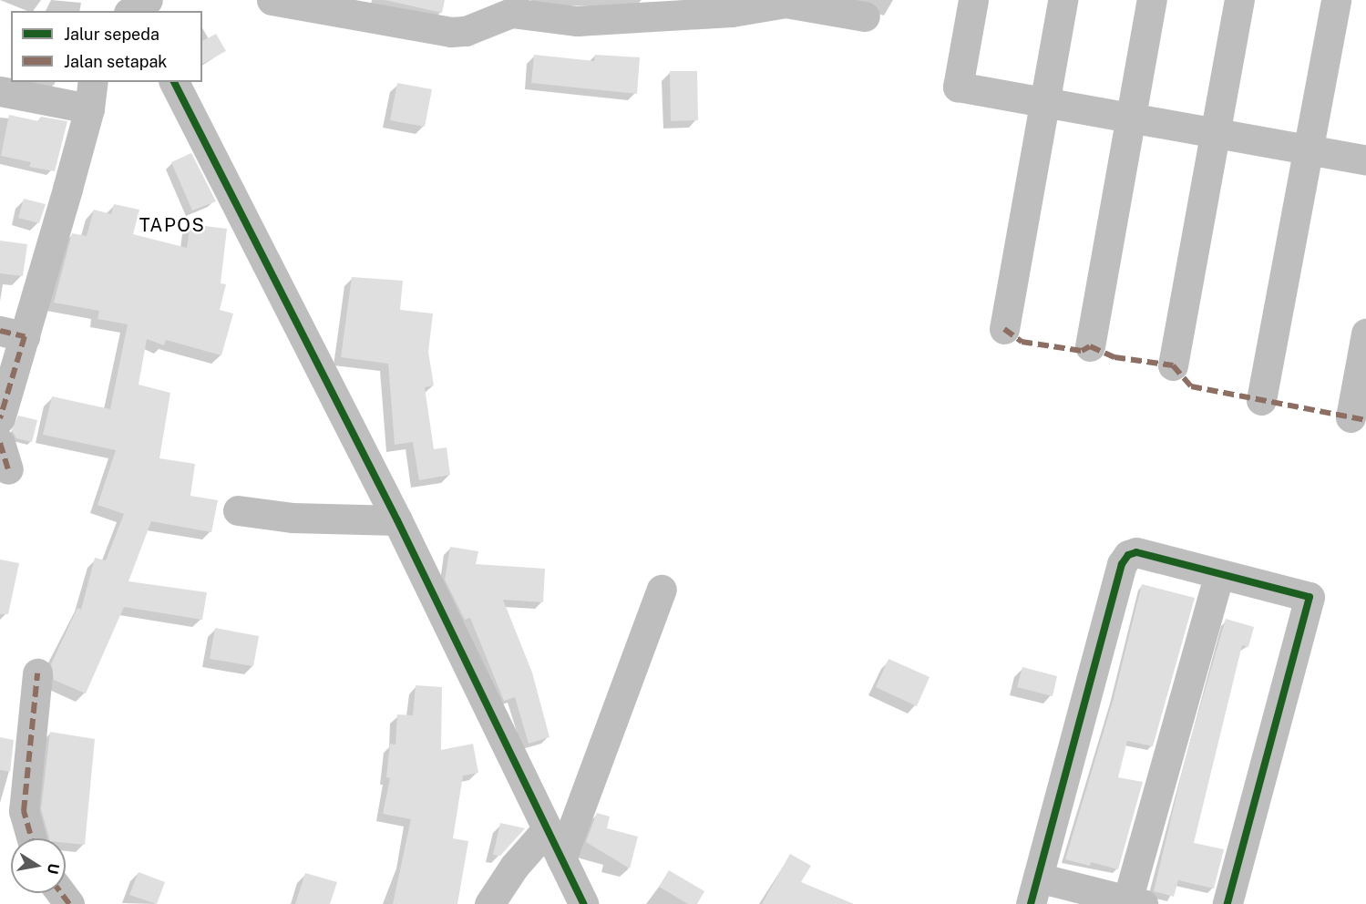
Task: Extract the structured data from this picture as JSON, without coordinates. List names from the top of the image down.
{
  "districts": ["TAPOS"],
  "legend": ["Jalur sepeda", "Jalan setapak"],
  "north": "right"
}
